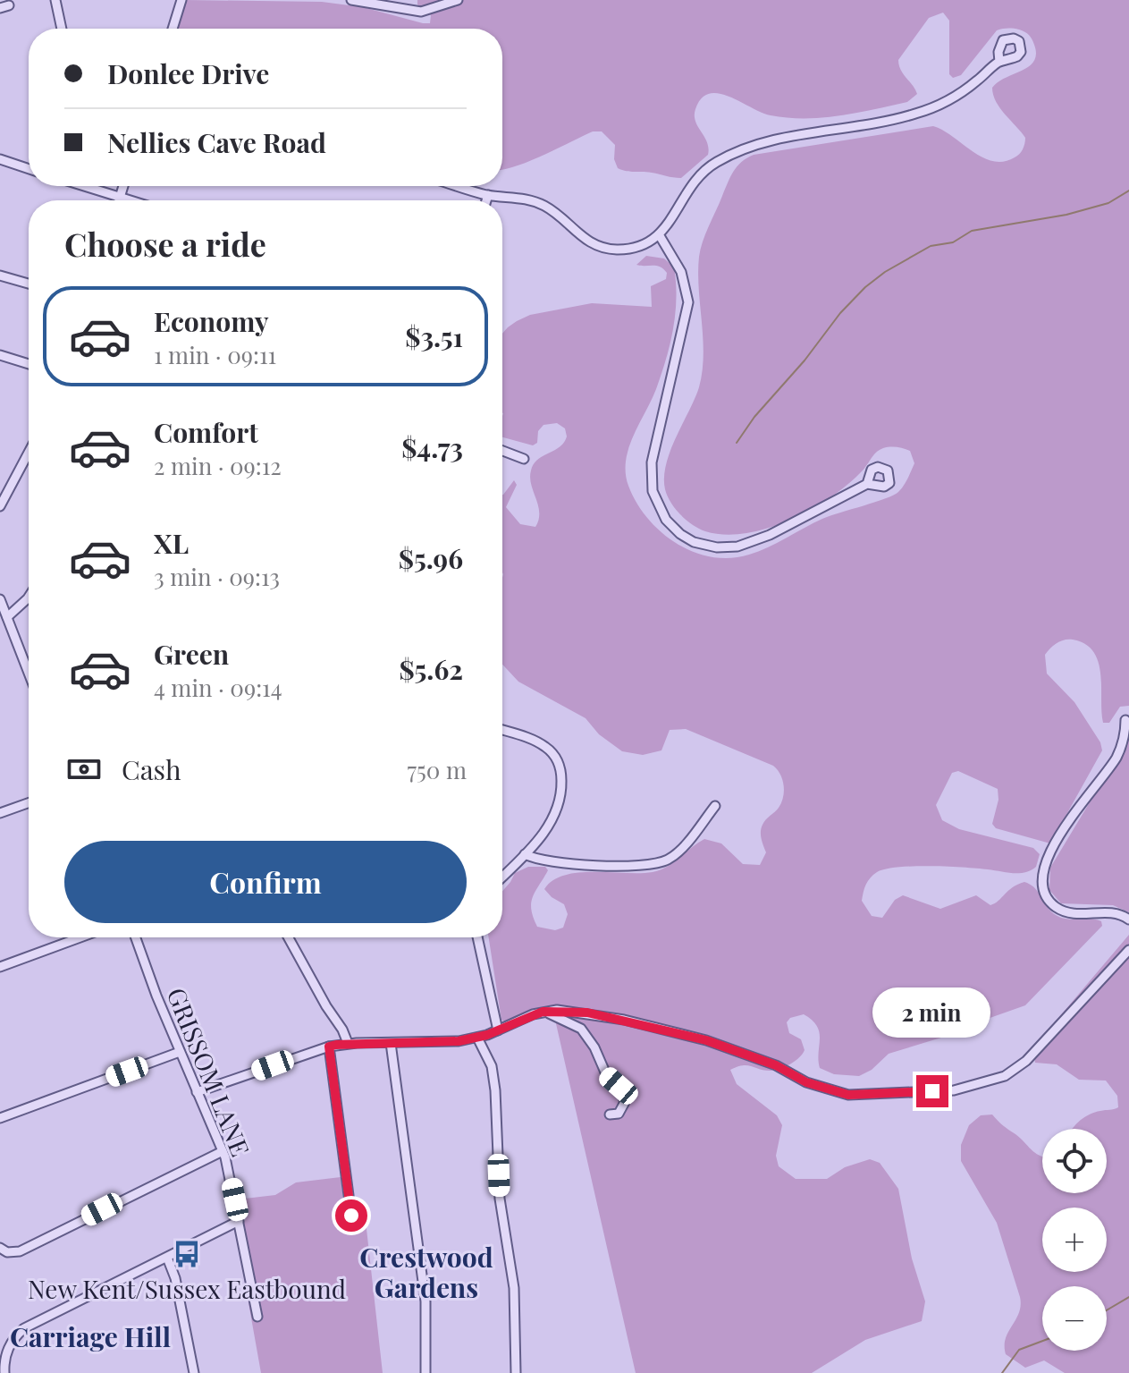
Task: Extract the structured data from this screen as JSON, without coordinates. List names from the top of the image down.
{
  "streets": {
    "street": ["GRISSOM LANE"]
  },
  "districts": ["Crestwood Gardens", "Carriage Hill"],
  "places": {
    "bus stop": ["New Kent/Sussex Eastbound"]
  },
  "page": {
    "banner": ["Donlee Drive", "Nellies Cave Road"],
    "heading": "Choose a ride",
    "list": [
      {
        "name": "Economy",
        "note": "1 min · 09:11",
        "value": "$3.51"
      },
      {
        "name": "Comfort",
        "note": "2 min · 09:12",
        "value": "$4.73"
      },
      {
        "name": "XL",
        "note": "3 min · 09:13",
        "value": "$5.96"
      },
      {
        "name": "Green",
        "note": "4 min · 09:14",
        "value": "$5.62"
      }
    ],
    "pay": ["Cash", "750 m"],
    "buttons": "Confirm",
    "bubble": "2 min",
    "map_buttons": ["+", "−"]
  }
}
